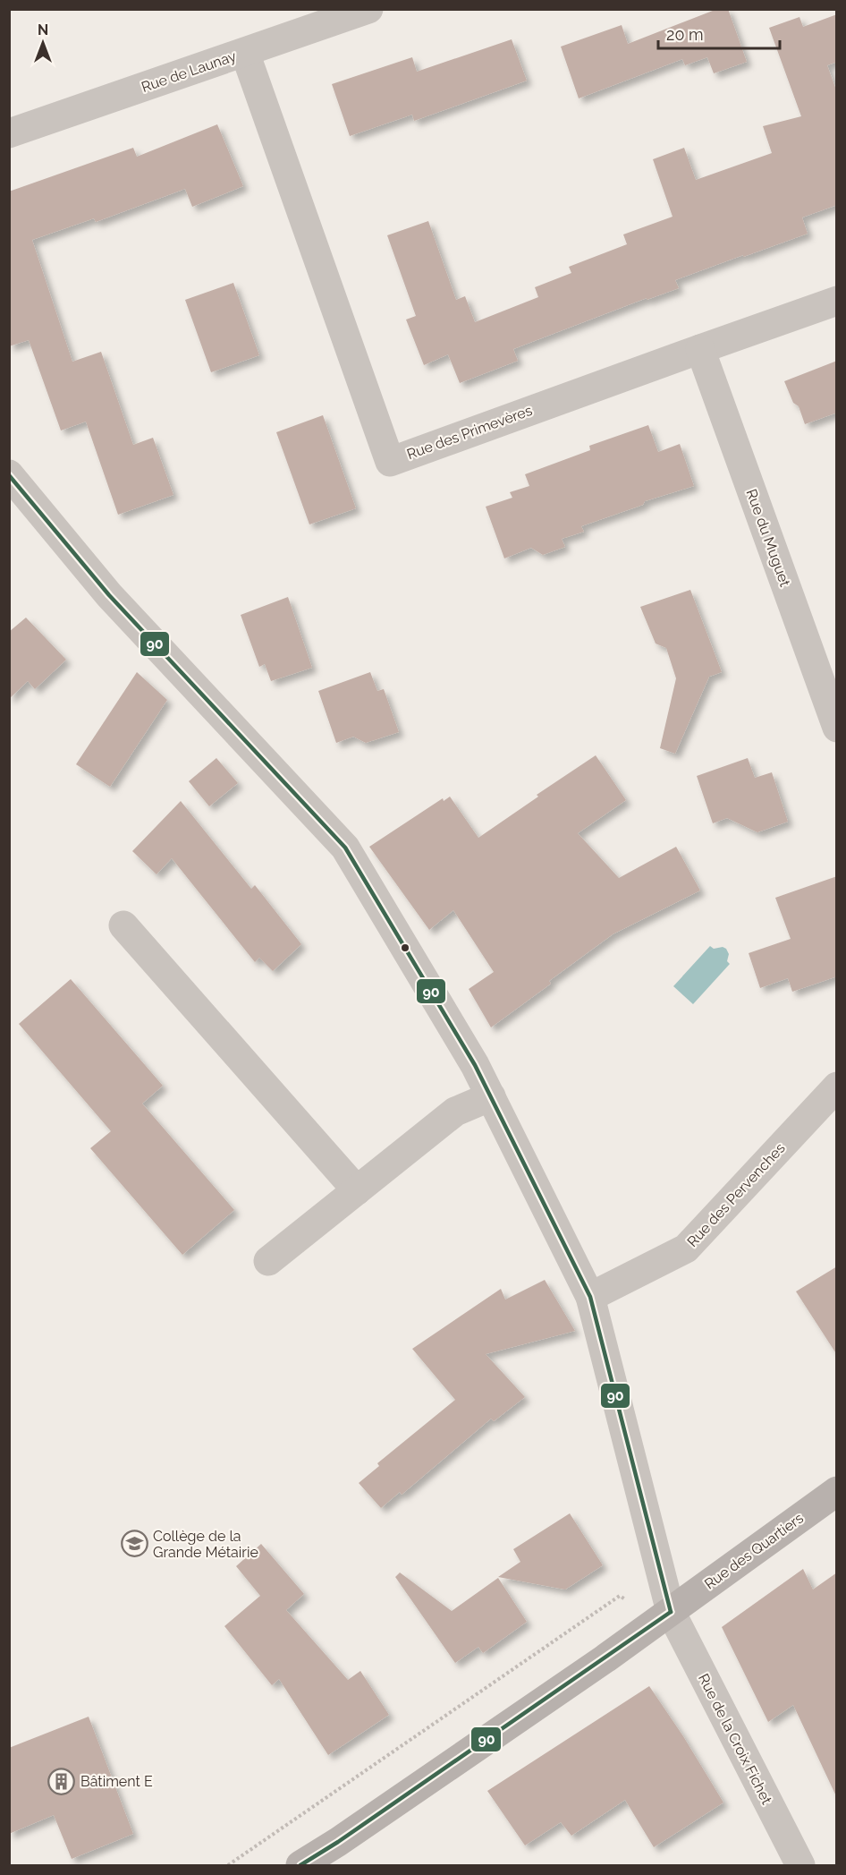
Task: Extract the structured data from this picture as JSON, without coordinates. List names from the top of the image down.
{
  "streets": {
    "main road": ["Rue des Quartiers"],
    "street": [
      "Rue de Launay",
      "Rue des Primevères",
      "Rue du Muguet",
      "Rue des Pervenches",
      "Rue de la Croix Fichet"
    ]
  },
  "crossings": [
    ["Rue de Launay", "Rue des Primevères"],
    ["Rue des Primevères", "Rue du Muguet"],
    ["Rue des Pervenches", "Rue de la Croix Fichet"],
    ["Rue des Quartiers", "Rue de la Croix Fichet"]
  ],
  "places": {
    "school or university": ["Collège de la Grande Métairie"],
    "building": ["Bâtiment E"]
  },
  "lines": ["transit line 90"],
  "scale_bar": "20 m",
  "north": "top"
}
